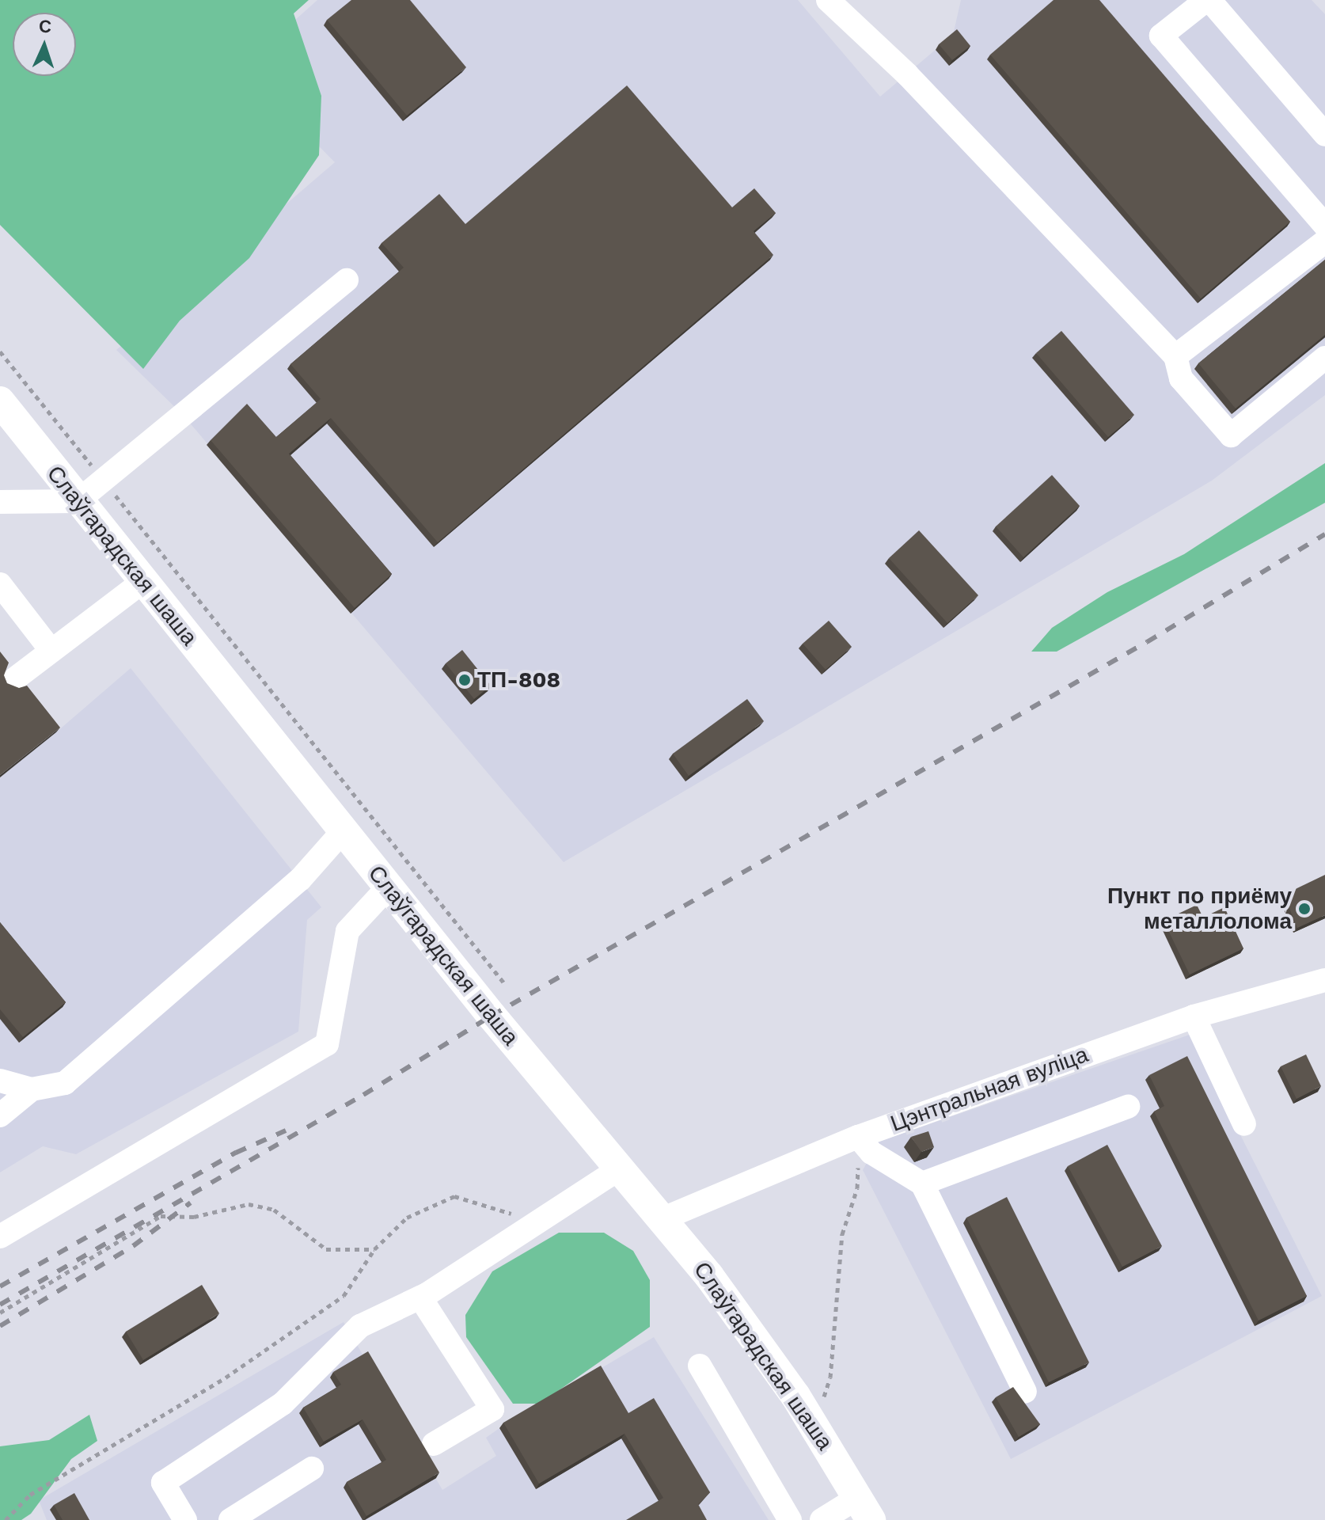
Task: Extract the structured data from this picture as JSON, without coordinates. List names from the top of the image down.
{
  "streets": {
    "main road": ["Слаўгарадская шаша"],
    "street": ["Цэнтральная вуліца"]
  },
  "crossings": [
    ["Слаўгарадская шаша", "Цэнтральная вуліца"]
  ],
  "places": ["ТП-808", "Пункт по приёму металлолома"],
  "north": "top"
}
